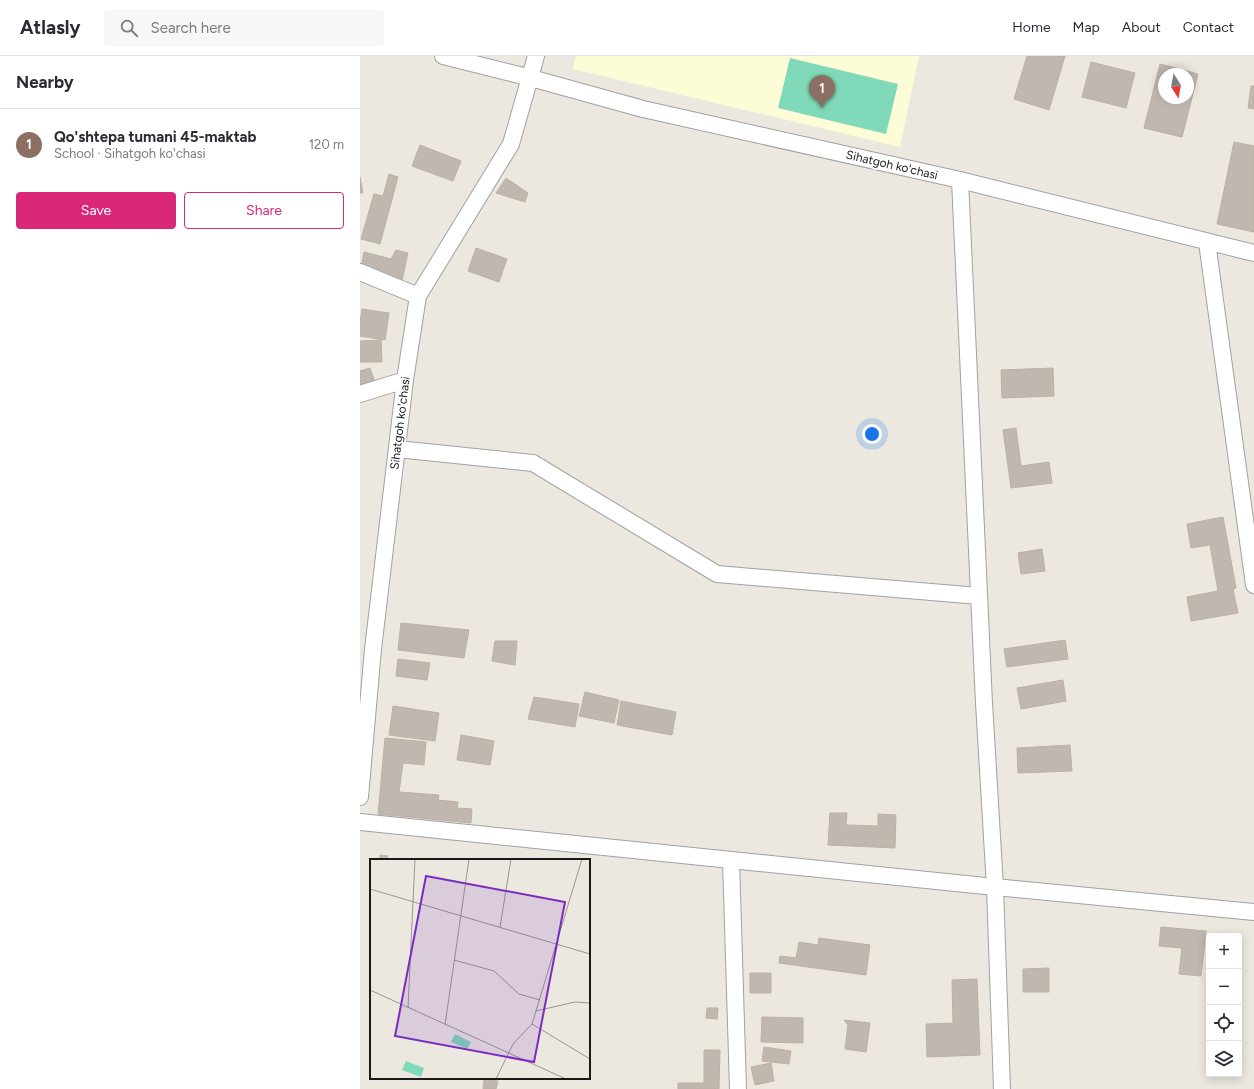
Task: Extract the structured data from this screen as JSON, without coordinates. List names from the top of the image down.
{
  "streets": {
    "street": ["Sihatgoh ko'chasi"]
  },
  "north": "bottom",
  "page": {
    "header": "Atlasly",
    "search": "Search here",
    "nav": [
      "Home",
      "Map",
      "About",
      "Contact"
    ],
    "heading": "Nearby",
    "pins": "1",
    "list": [
      {
        "mark": "1",
        "name": "Qo'shtepa tumani 45-maktab",
        "note": "School · Sihatgoh ko'chasi",
        "value": "120 m"
      }
    ],
    "buttons": ["Save", "Share"],
    "map_buttons": ["+", "−"]
  }
}
